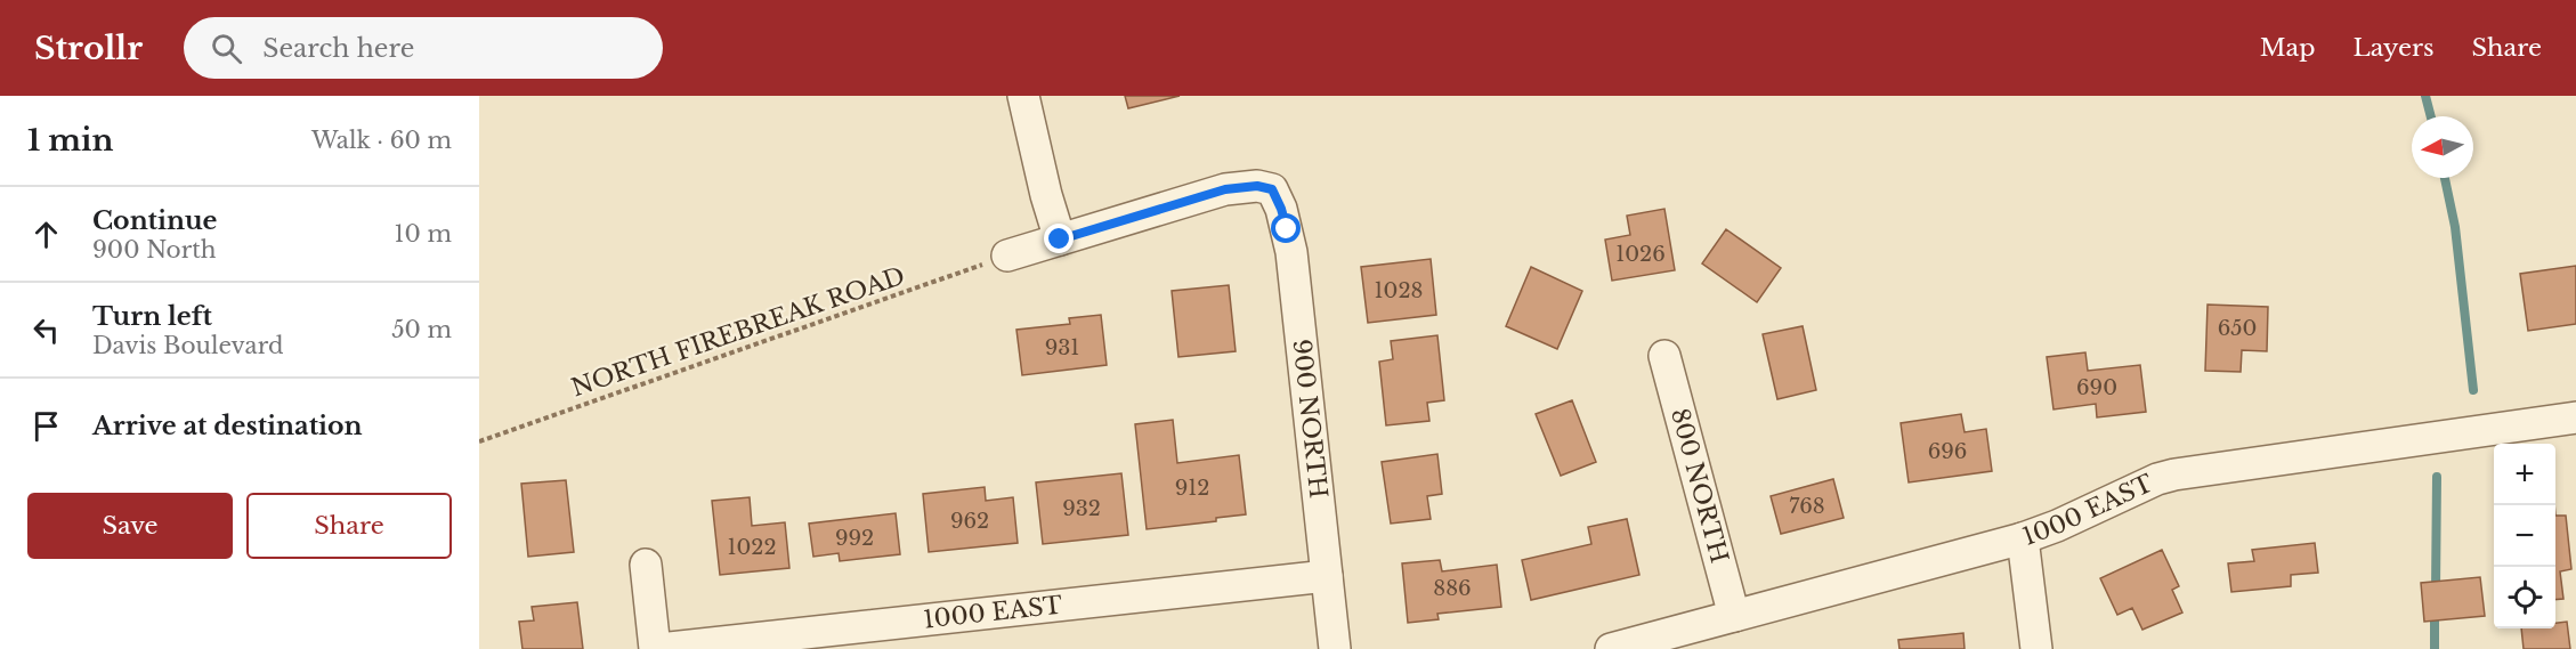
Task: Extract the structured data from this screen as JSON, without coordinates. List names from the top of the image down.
{
  "streets": {
    "street": ["900 NORTH", "800 NORTH", "1000 EAST"],
    "path": ["NORTH FIREBREAK ROAD"]
  },
  "crossings": [
    ["900 NORTH", "1000 EAST"],
    ["800 NORTH", "1000 EAST"]
  ],
  "house_numbers": [
    "1026",
    "1028",
    "650",
    "931",
    "690",
    "696",
    "912",
    "768",
    "932",
    "962",
    "992",
    "1022",
    "886"
  ],
  "north": "left",
  "page": {
    "header": "Strollr",
    "search": "Search here",
    "nav": ["Map", "Layers", "Share"],
    "heading": ["1 min", "Walk · 60 m"],
    "list": [
      ["Continue", "900 North", "10 m"],
      ["Turn left", "Davis Boulevard", "50 m"],
      "Arrive at destination"
    ],
    "map_buttons": ["+", "−"],
    "buttons": ["Save", "Share"]
  }
}
